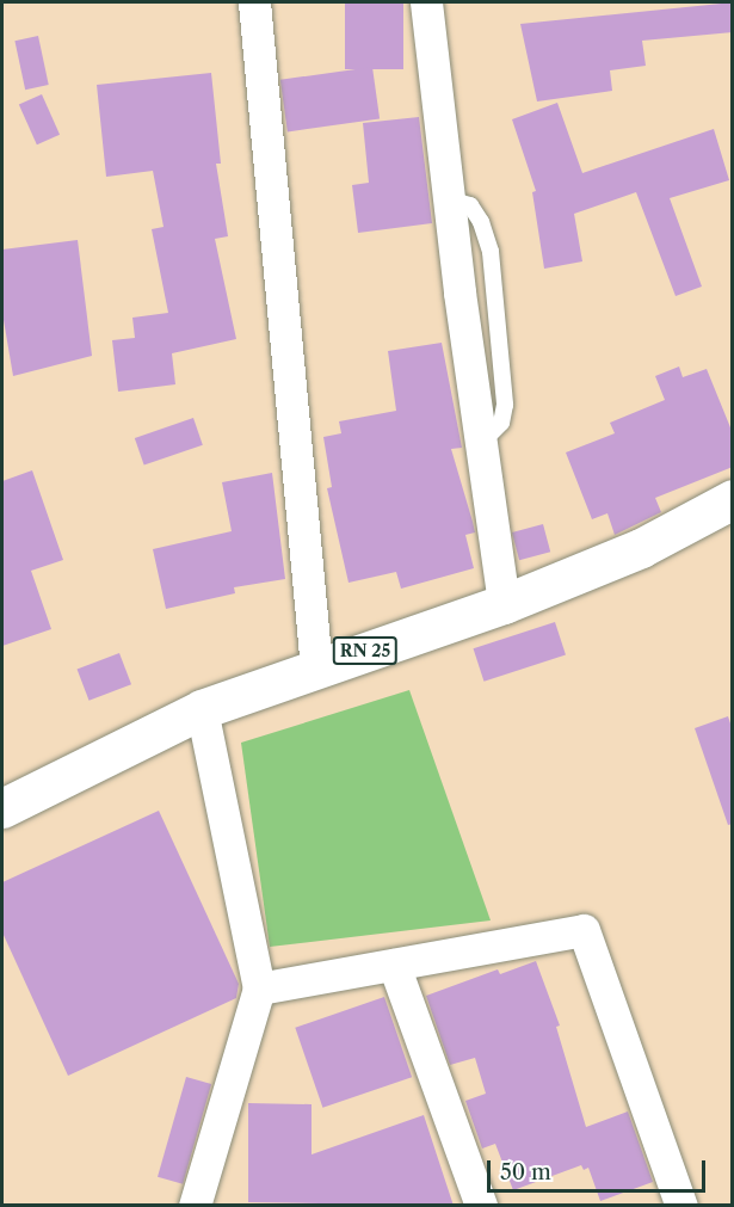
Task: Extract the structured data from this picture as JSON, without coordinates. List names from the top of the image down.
{
  "streets": {
    "main road": ["RN 25"]
  },
  "scale_bar": "50 m"
}
